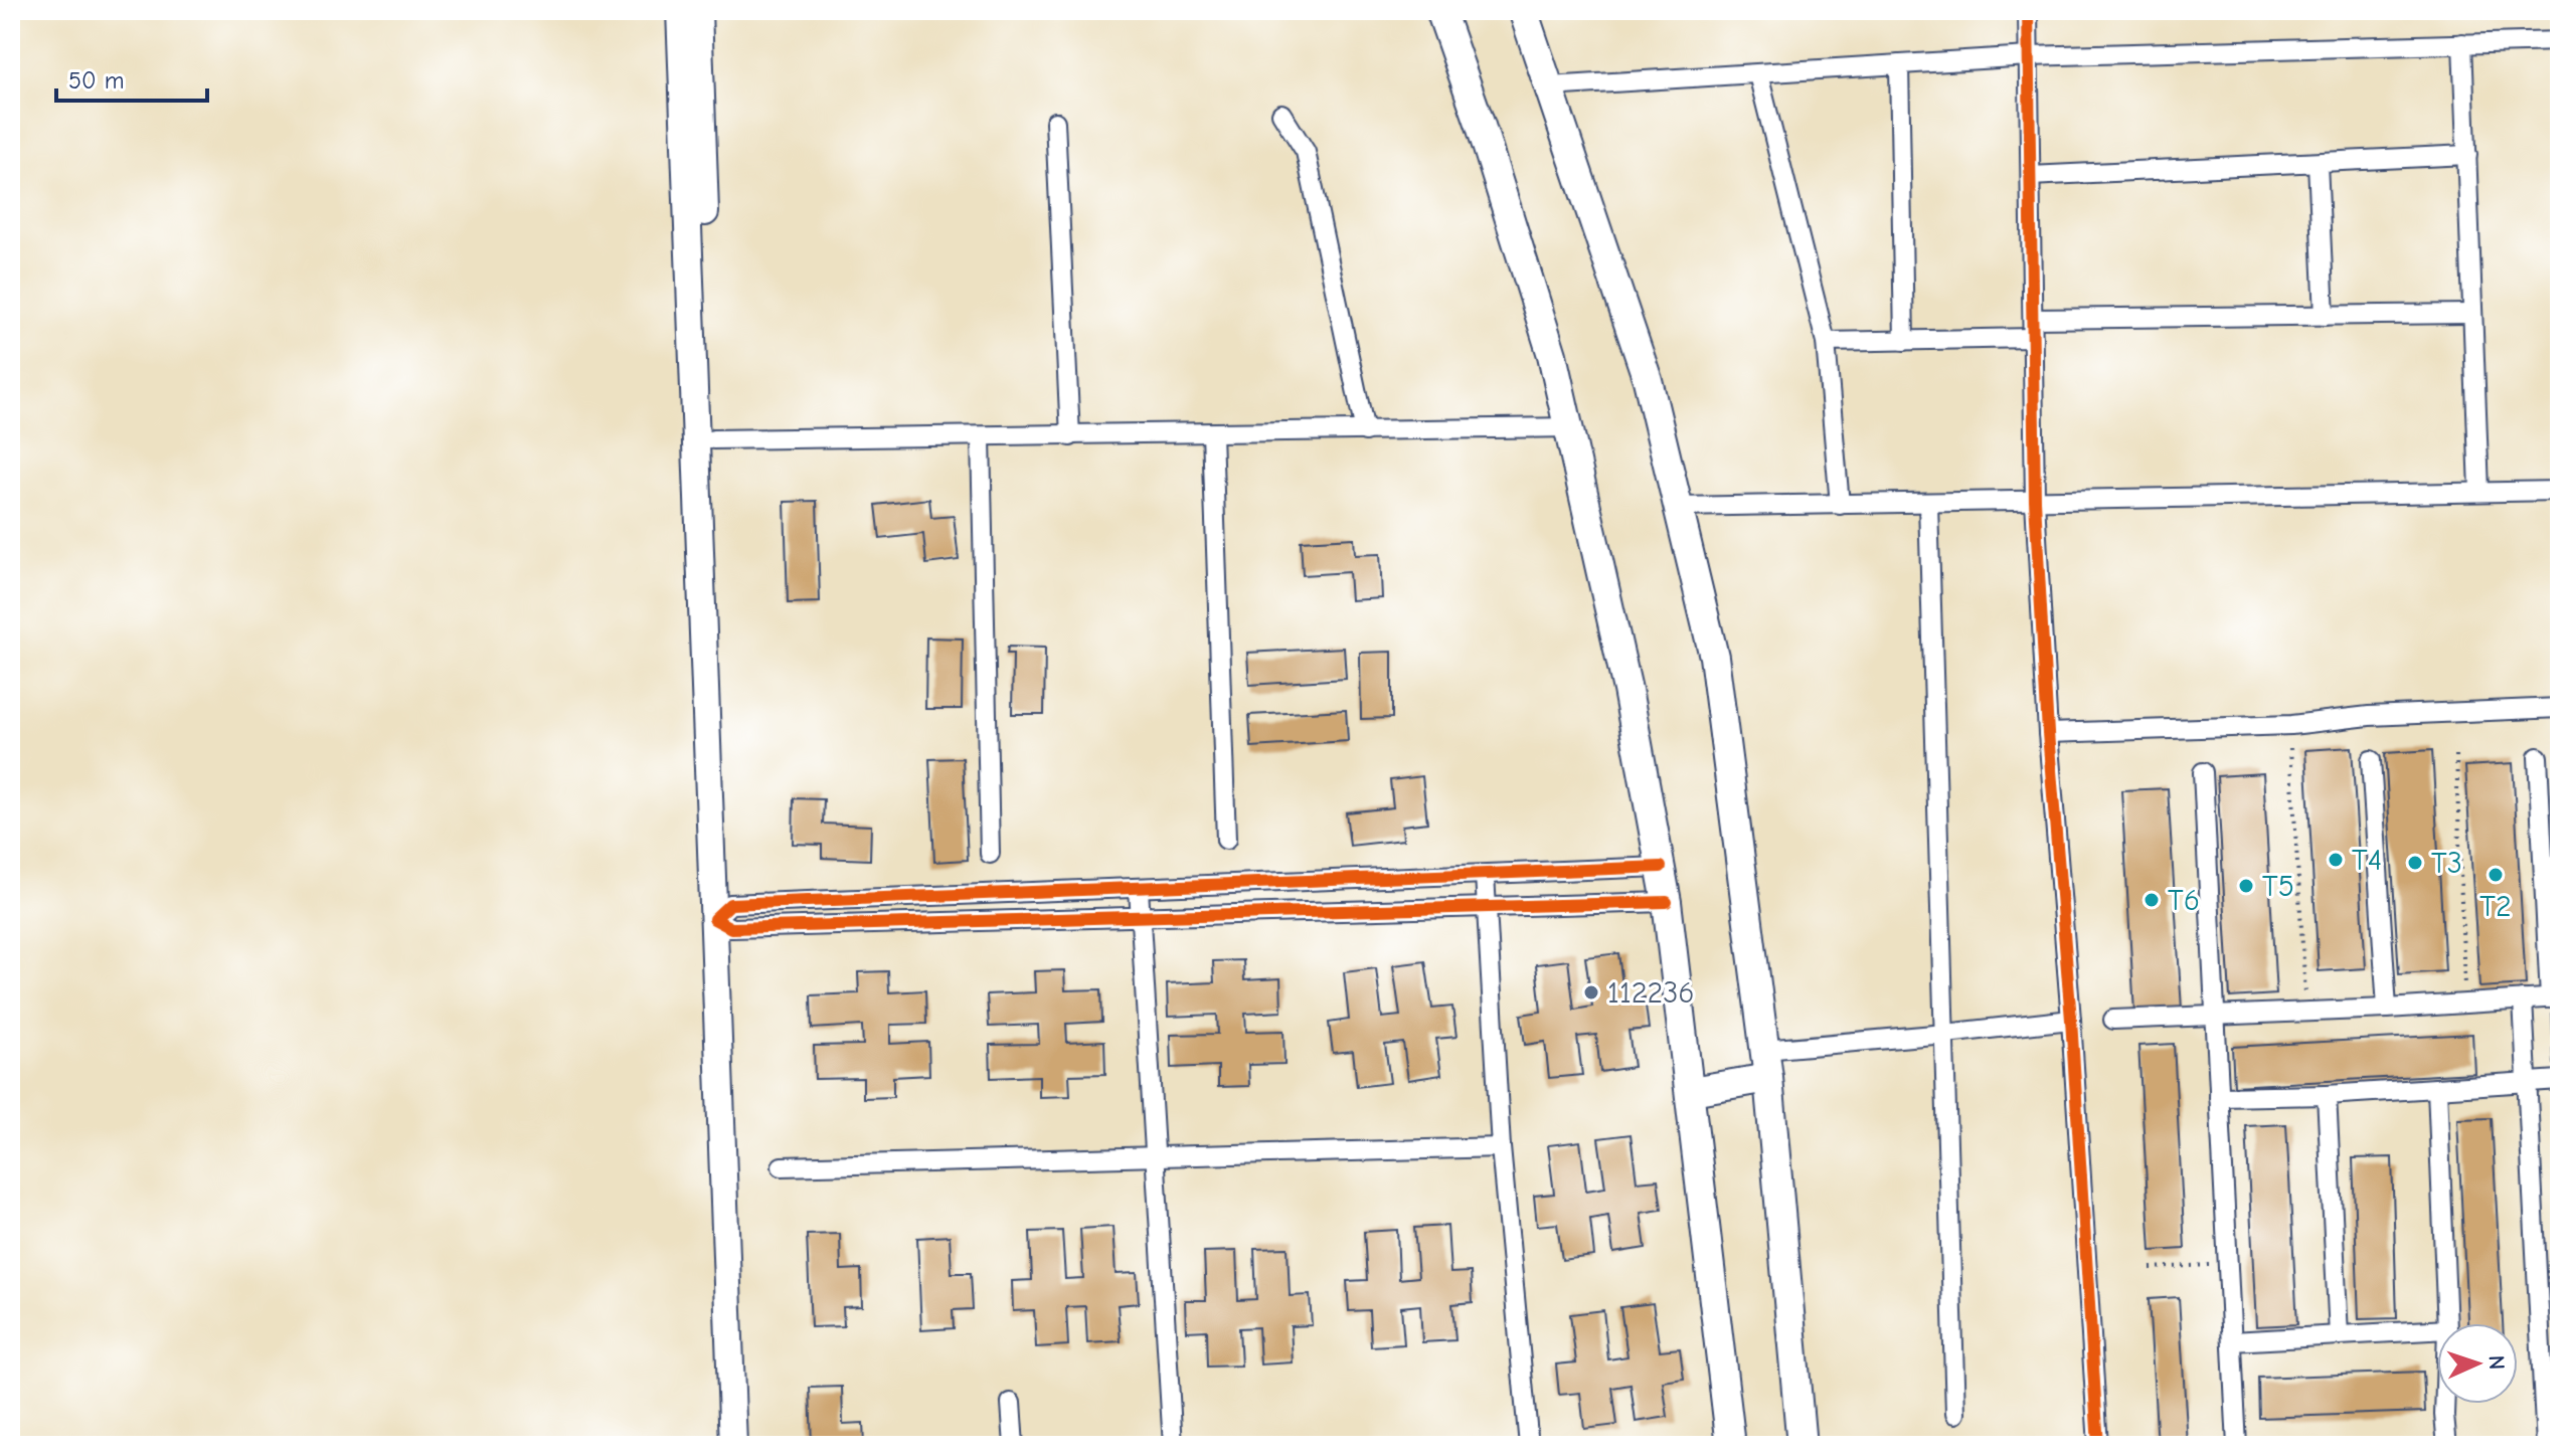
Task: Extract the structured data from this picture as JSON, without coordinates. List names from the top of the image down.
{
  "places": [
    "T4",
    "T3",
    "T2",
    "T5",
    "T6",
    "112236"
  ],
  "scale_bar": "50 m",
  "north": "right"
}
